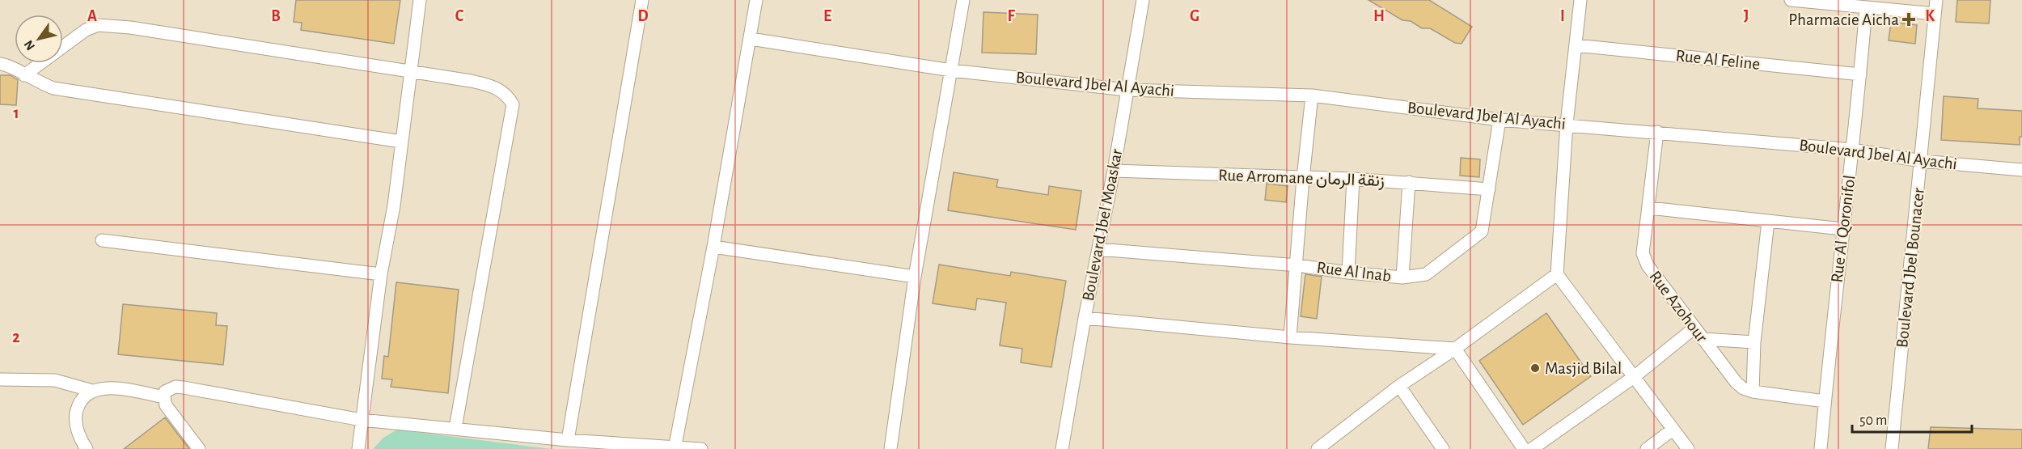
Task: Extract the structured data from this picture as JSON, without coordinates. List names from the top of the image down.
{
  "streets": {
    "street": [
      "Rue Al Feline",
      "Boulevard Jbel Al Ayachi",
      "Rue Arromane زنقة الرمان",
      "Boulevard Jbel Moaskar",
      "Rue Al Qoronifol",
      "Boulevard Jbel Bounacer",
      "Rue Al Inab",
      "Rue Azohour"
    ]
  },
  "crossings": [
    ["Rue Al Feline", "Rue Al Qoronifol"],
    ["Boulevard Jbel Al Ayachi", "Boulevard Jbel Moaskar"],
    ["Boulevard Jbel Al Ayachi", "Rue Al Qoronifol"],
    ["Boulevard Jbel Al Ayachi", "Boulevard Jbel Bounacer"],
    ["Boulevard Jbel Al Ayachi", "Rue Al Inab"],
    ["Boulevard Jbel Al Ayachi", "Rue Azohour"],
    ["Rue Arromane زنقة الرمان", "Boulevard Jbel Moaskar"],
    ["Rue Arromane زنقة الرمان", "Rue Al Inab"],
    ["Boulevard Jbel Moaskar", "Rue Al Inab"],
    ["Rue Al Qoronifol", "Rue Azohour"]
  ],
  "places": {
    "health": ["Pharmacie Aicha"],
    "other": ["Masjid Bilal"]
  },
  "scale_bar": "50 m",
  "north": "bottom left",
  "grid": {
    "columns": [
      "A",
      "B",
      "C",
      "D",
      "E",
      "F",
      "G",
      "H",
      "I",
      "J",
      "K"
    ],
    "rows": ["1", "2"]
  }
}
